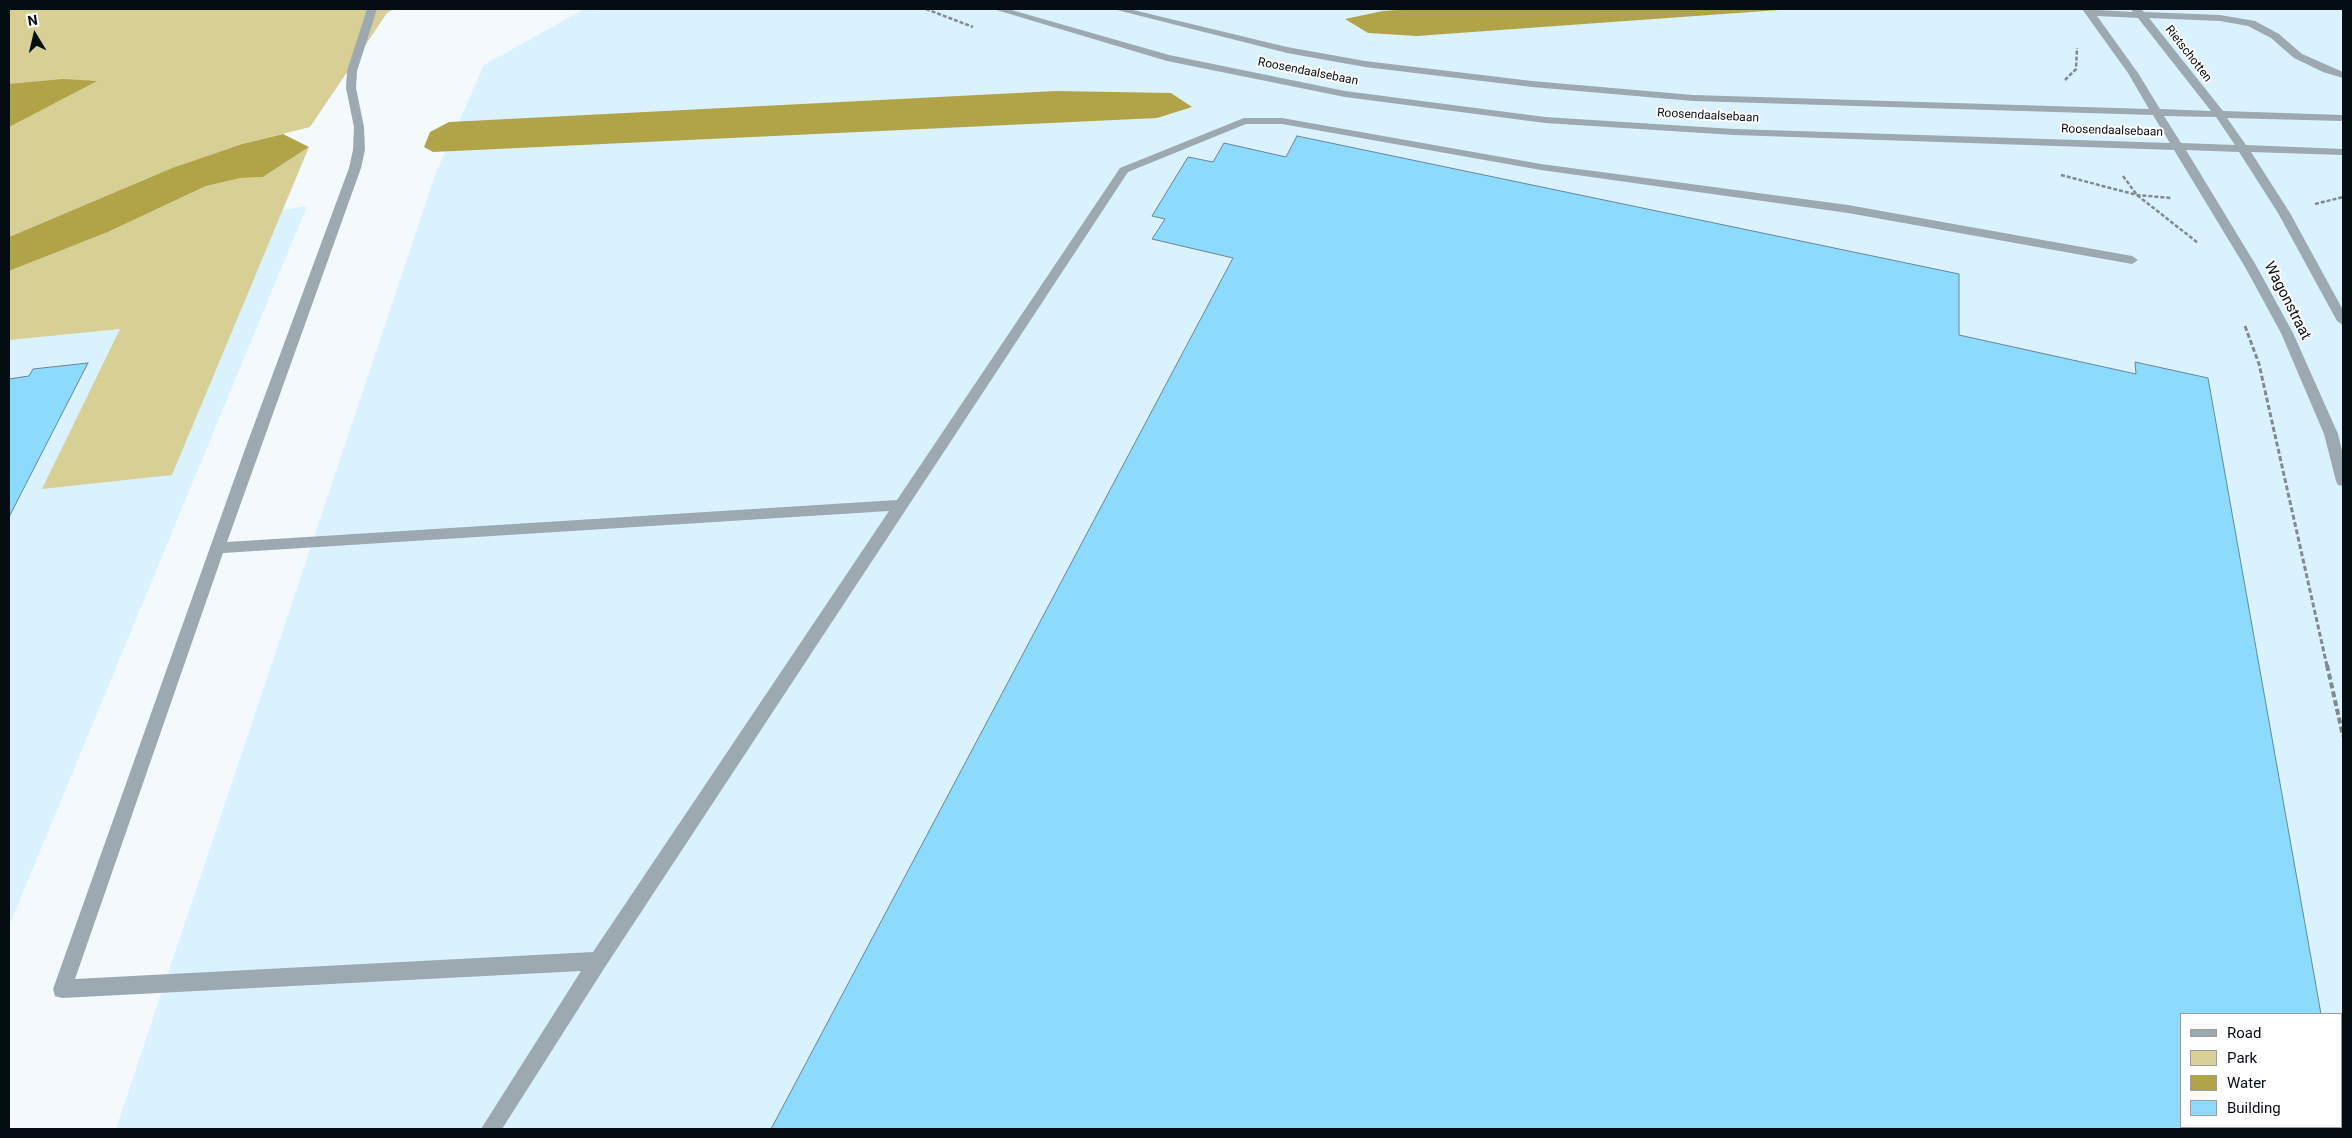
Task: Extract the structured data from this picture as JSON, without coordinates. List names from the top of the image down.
{
  "streets": {
    "street": ["Rietschotten", "Roosendaalsebaan", "Wagonstraat"]
  },
  "crossings": [
    ["Roosendaalsebaan", "Wagonstraat"]
  ],
  "legend": [
    "Road",
    "Park",
    "Water",
    "Building"
  ],
  "north": "top"
}
